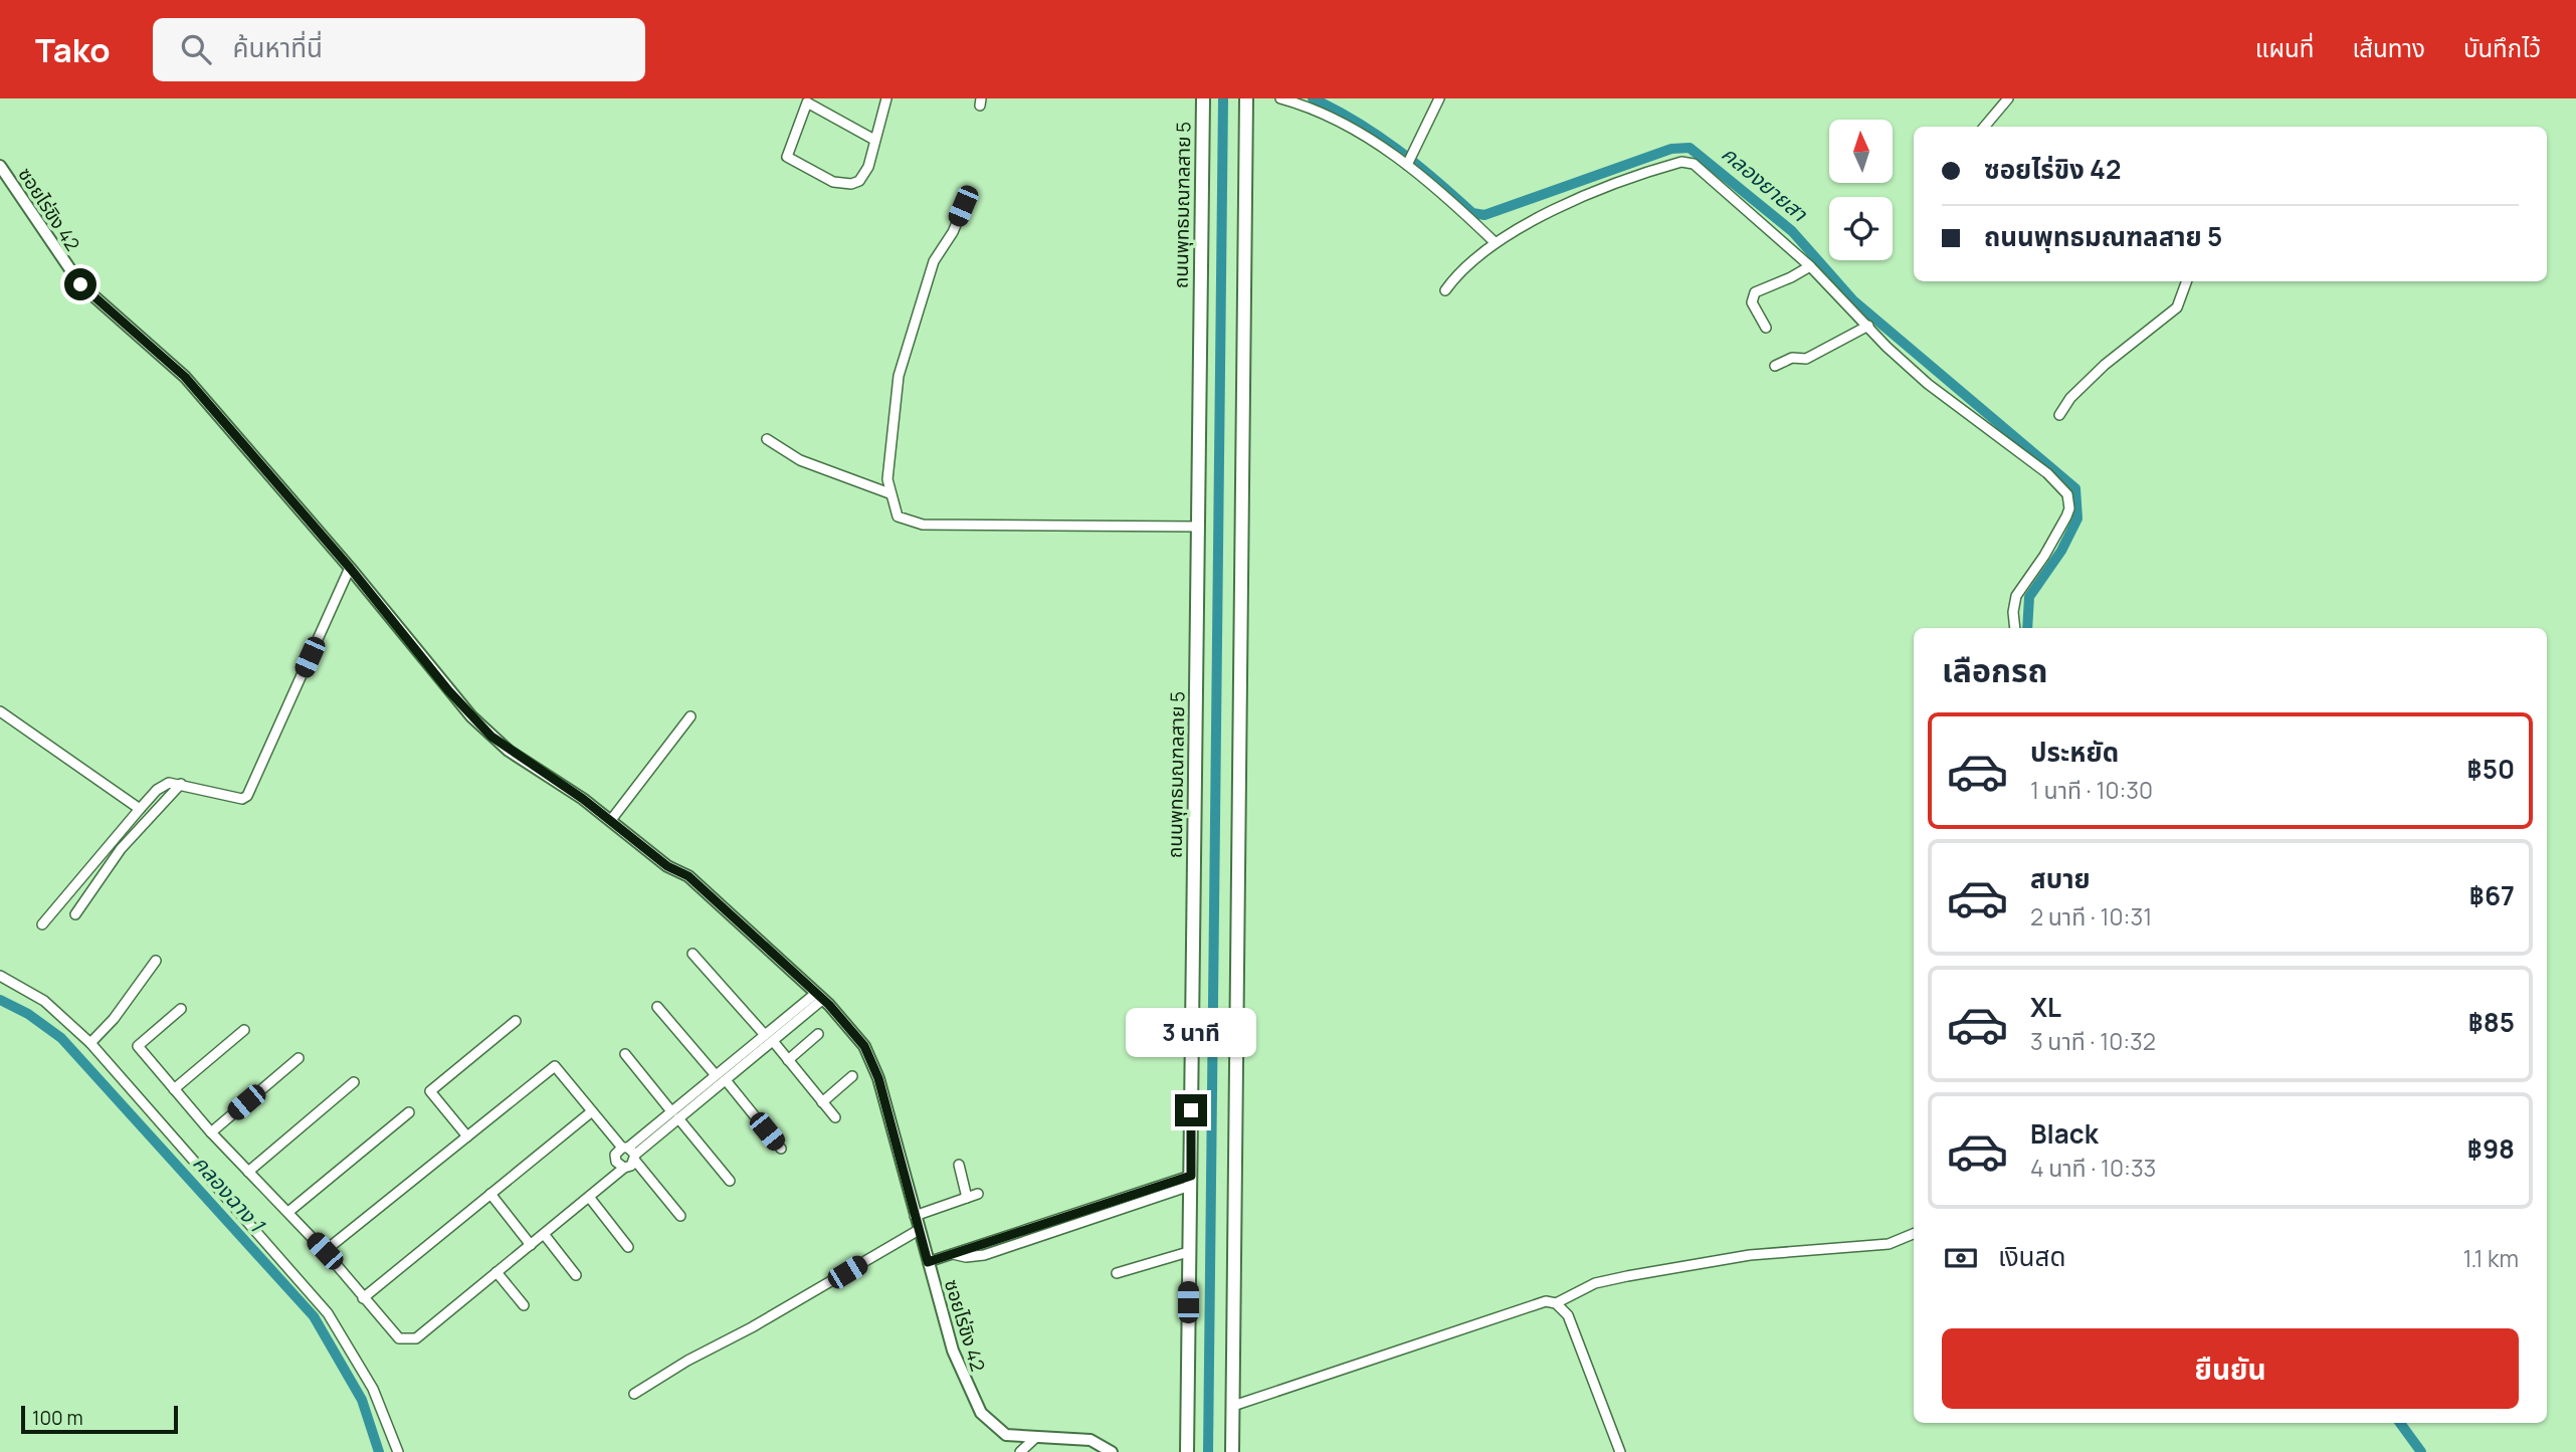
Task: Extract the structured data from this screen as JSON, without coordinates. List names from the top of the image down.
{
  "streets": {
    "main road": ["ถนนพุทธมณฑลสาย 5"],
    "street": ["ซอยไร่ขิง 42"]
  },
  "water": ["คลองยายสา", "คลองฉาง 1"],
  "scale_bar": "100 m",
  "north": "top",
  "page": {
    "header": "Tako",
    "search": "ค้นหาที่นี่",
    "nav": ["แผนที่", "เส้นทาง", "บันทึกไว้"],
    "banner": ["ซอยไร่ขิง 42", "ถนนพุทธมณฑลสาย 5"],
    "heading": "เลือกรถ",
    "list": [
      {
        "name": "ประหยัด",
        "note": "1 นาที · 10:30",
        "value": "฿50"
      },
      {
        "name": "สบาย",
        "note": "2 นาที · 10:31",
        "value": "฿67"
      },
      {
        "name": "XL",
        "note": "3 นาที · 10:32",
        "value": "฿85"
      },
      {
        "name": "Black",
        "note": "4 นาที · 10:33",
        "value": "฿98"
      }
    ],
    "bubble": "3 นาที",
    "pay": ["เงินสด", "1.1 km"],
    "buttons": "ยืนยัน",
    "scale": "100 m"
  }
}
